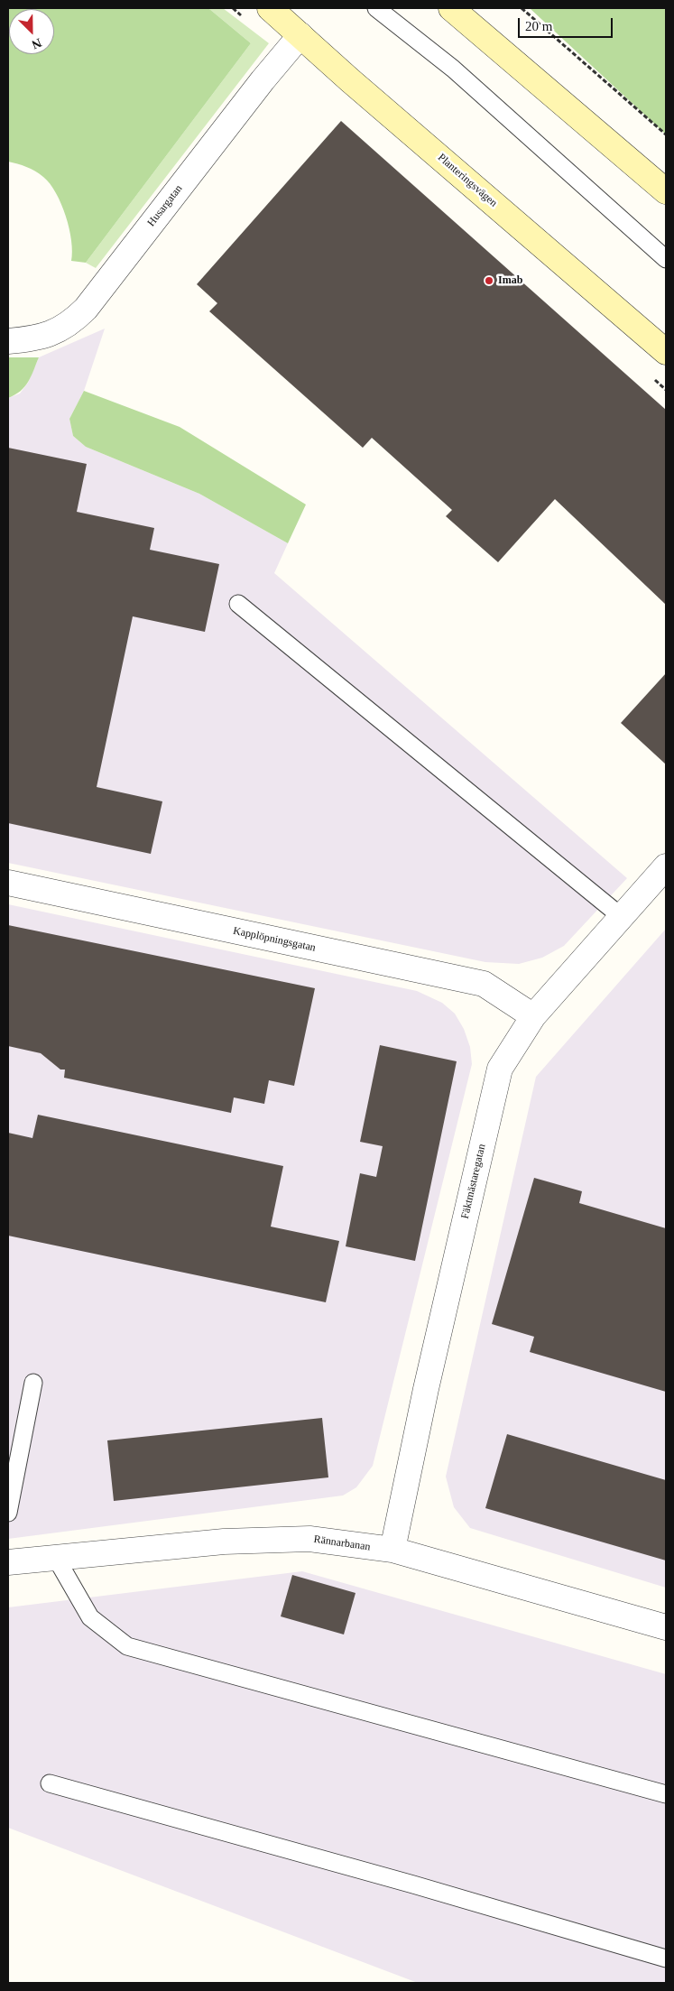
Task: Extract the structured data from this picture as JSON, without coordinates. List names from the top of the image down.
{
  "streets": {
    "main road": ["Planteringsvägen"],
    "street": [
      "Husargatan",
      "Kapplöpningsgatan",
      "Fäktmästaregatan",
      "Rännarbanan"
    ]
  },
  "crossings": [
    ["Planteringsvägen", "Husargatan"],
    ["Kapplöpningsgatan", "Fäktmästaregatan"],
    ["Fäktmästaregatan", "Rännarbanan"]
  ],
  "places": ["Imab"],
  "scale_bar": "20 m",
  "north": "bottom right"
}
